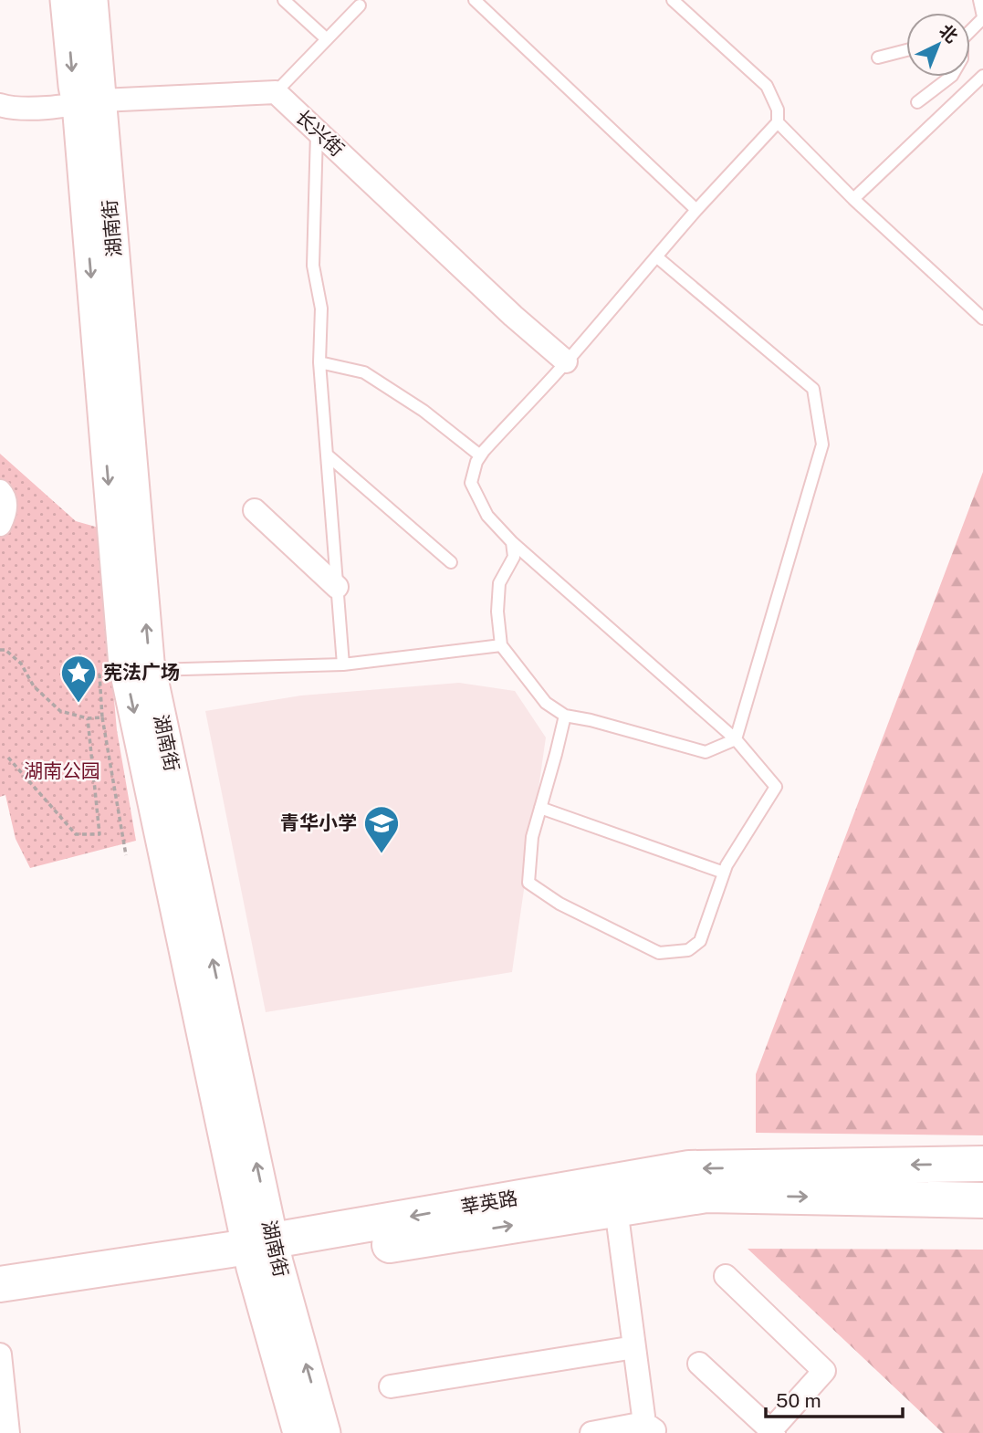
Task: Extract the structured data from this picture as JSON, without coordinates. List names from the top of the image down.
{
  "streets": {
    "main road": ["湖南街", "莘英路"],
    "street": ["长兴街"]
  },
  "crossings": [
    ["湖南街", "莘英路"]
  ],
  "parks": ["湖南公园"],
  "places": {
    "place": ["宪法广场"],
    "school or university": ["青华小学"]
  },
  "scale_bar": "50 m",
  "north": "top right"
}
